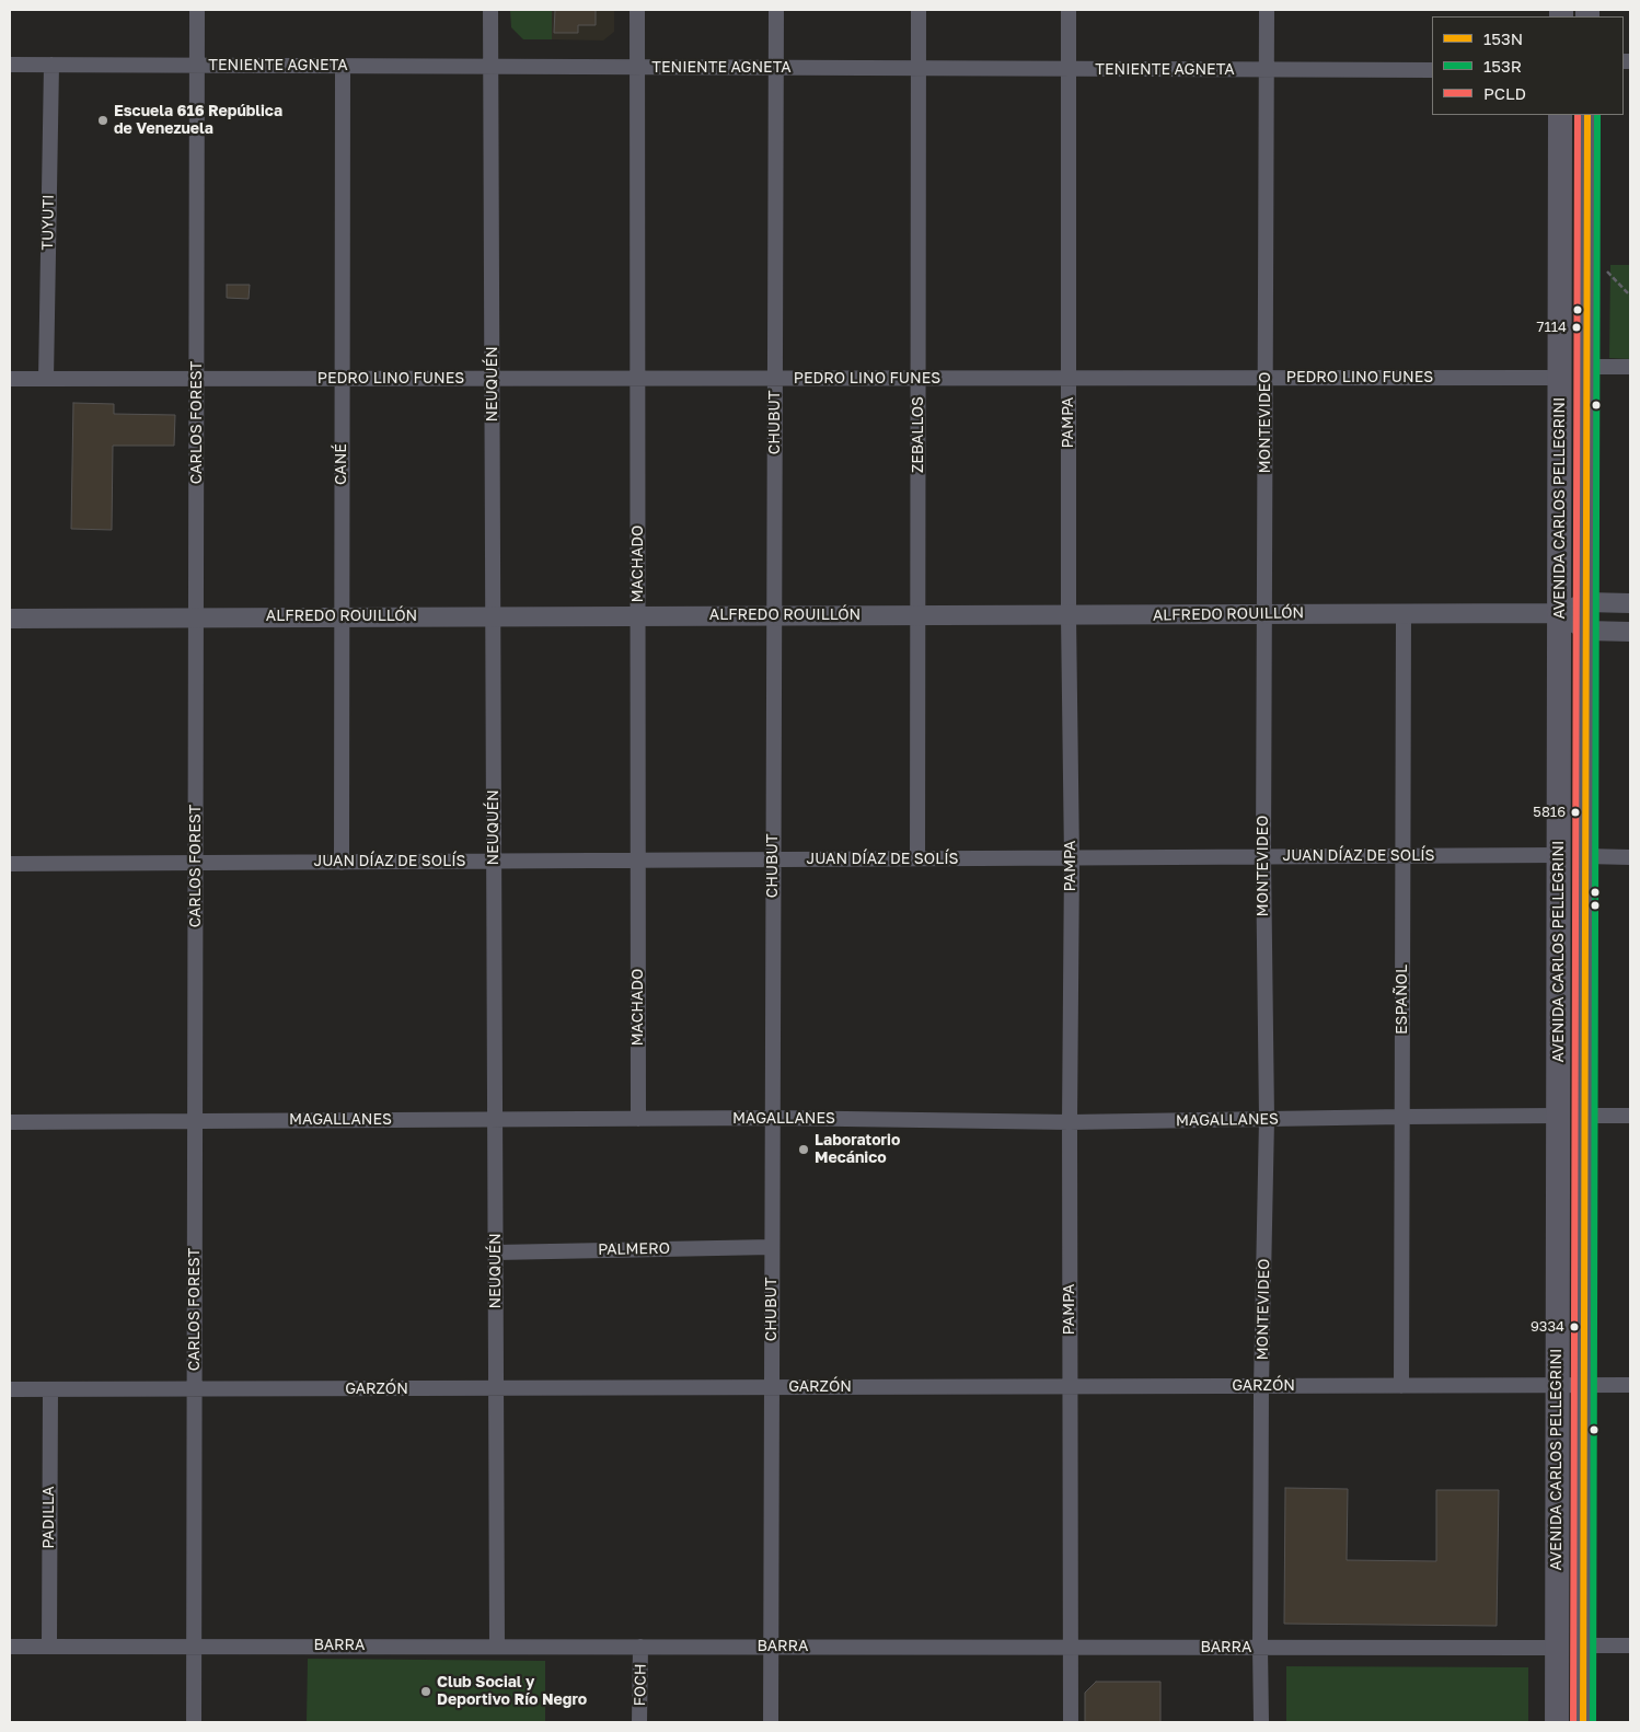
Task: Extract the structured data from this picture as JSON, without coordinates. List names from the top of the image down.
{
  "streets": {
    "main road": ["AVENIDA CARLOS PELLEGRINI"],
    "street": [
      "TENIENTE AGNETA",
      "TUYUTI",
      "PEDRO LINO FUNES",
      "NEUQUÉN",
      "CARLOS FOREST",
      "CHUBUT",
      "PAMPA",
      "MONTEVIDEO",
      "ZEBALLOS",
      "CANÉ",
      "MACHADO",
      "ALFREDO ROUILLÓN",
      "JUAN DÍAZ DE SOLÍS",
      "ESPAÑOL",
      "MAGALLANES",
      "PALMERO",
      "GARZÓN",
      "PADILLA",
      "BARRA",
      "FOCH"
    ]
  },
  "crossings": [
    ["TENIENTE AGNETA", "TUYUTI"],
    ["TENIENTE AGNETA", "NEUQUÉN"],
    ["TENIENTE AGNETA", "CARLOS FOREST"],
    ["TENIENTE AGNETA", "CHUBUT"],
    ["TENIENTE AGNETA", "PAMPA"],
    ["TENIENTE AGNETA", "MONTEVIDEO"],
    ["TENIENTE AGNETA", "ZEBALLOS"],
    ["TENIENTE AGNETA", "CANÉ"],
    ["TENIENTE AGNETA", "MACHADO"],
    ["TUYUTI", "PEDRO LINO FUNES"],
    ["PEDRO LINO FUNES", "NEUQUÉN"],
    ["PEDRO LINO FUNES", "CARLOS FOREST"],
    ["PEDRO LINO FUNES", "CHUBUT"],
    ["PEDRO LINO FUNES", "PAMPA"],
    ["PEDRO LINO FUNES", "MONTEVIDEO"],
    ["PEDRO LINO FUNES", "ZEBALLOS"],
    ["PEDRO LINO FUNES", "CANÉ"],
    ["PEDRO LINO FUNES", "AVENIDA CARLOS PELLEGRINI"],
    ["PEDRO LINO FUNES", "MACHADO"],
    ["NEUQUÉN", "ALFREDO ROUILLÓN"],
    ["NEUQUÉN", "JUAN DÍAZ DE SOLÍS"],
    ["NEUQUÉN", "MAGALLANES"],
    ["NEUQUÉN", "PALMERO"],
    ["NEUQUÉN", "GARZÓN"],
    ["NEUQUÉN", "BARRA"],
    ["CARLOS FOREST", "ALFREDO ROUILLÓN"],
    ["CARLOS FOREST", "JUAN DÍAZ DE SOLÍS"],
    ["CARLOS FOREST", "MAGALLANES"],
    ["CARLOS FOREST", "GARZÓN"],
    ["CARLOS FOREST", "BARRA"],
    ["CHUBUT", "ALFREDO ROUILLÓN"],
    ["CHUBUT", "JUAN DÍAZ DE SOLÍS"],
    ["CHUBUT", "MAGALLANES"],
    ["CHUBUT", "PALMERO"],
    ["CHUBUT", "GARZÓN"],
    ["CHUBUT", "BARRA"],
    ["PAMPA", "ALFREDO ROUILLÓN"],
    ["PAMPA", "JUAN DÍAZ DE SOLÍS"],
    ["PAMPA", "MAGALLANES"],
    ["PAMPA", "GARZÓN"],
    ["PAMPA", "BARRA"],
    ["MONTEVIDEO", "ALFREDO ROUILLÓN"],
    ["MONTEVIDEO", "JUAN DÍAZ DE SOLÍS"],
    ["MONTEVIDEO", "MAGALLANES"],
    ["MONTEVIDEO", "GARZÓN"],
    ["MONTEVIDEO", "BARRA"],
    ["ZEBALLOS", "ALFREDO ROUILLÓN"],
    ["ZEBALLOS", "JUAN DÍAZ DE SOLÍS"],
    ["CANÉ", "ALFREDO ROUILLÓN"],
    ["CANÉ", "JUAN DÍAZ DE SOLÍS"],
    ["AVENIDA CARLOS PELLEGRINI", "ALFREDO ROUILLÓN"],
    ["AVENIDA CARLOS PELLEGRINI", "JUAN DÍAZ DE SOLÍS"],
    ["AVENIDA CARLOS PELLEGRINI", "MAGALLANES"],
    ["AVENIDA CARLOS PELLEGRINI", "GARZÓN"],
    ["AVENIDA CARLOS PELLEGRINI", "BARRA"],
    ["MACHADO", "ALFREDO ROUILLÓN"],
    ["MACHADO", "JUAN DÍAZ DE SOLÍS"],
    ["MACHADO", "MAGALLANES"],
    ["ALFREDO ROUILLÓN", "ESPAÑOL"],
    ["JUAN DÍAZ DE SOLÍS", "ESPAÑOL"],
    ["ESPAÑOL", "MAGALLANES"],
    ["ESPAÑOL", "GARZÓN"],
    ["GARZÓN", "PADILLA"],
    ["PADILLA", "BARRA"],
    ["BARRA", "FOCH"]
  ],
  "places": [
    "Escuela 616 República de Venezuela",
    "7114",
    "5816",
    "Laboratorio Mecánico",
    "9334",
    "Club Social y Deportivo Río Negro"
  ],
  "lines": ["transit line 153N", "transit line 153R", "transit line PCLD"],
  "legend": ["153N", "153R", "PCLD"]
}
